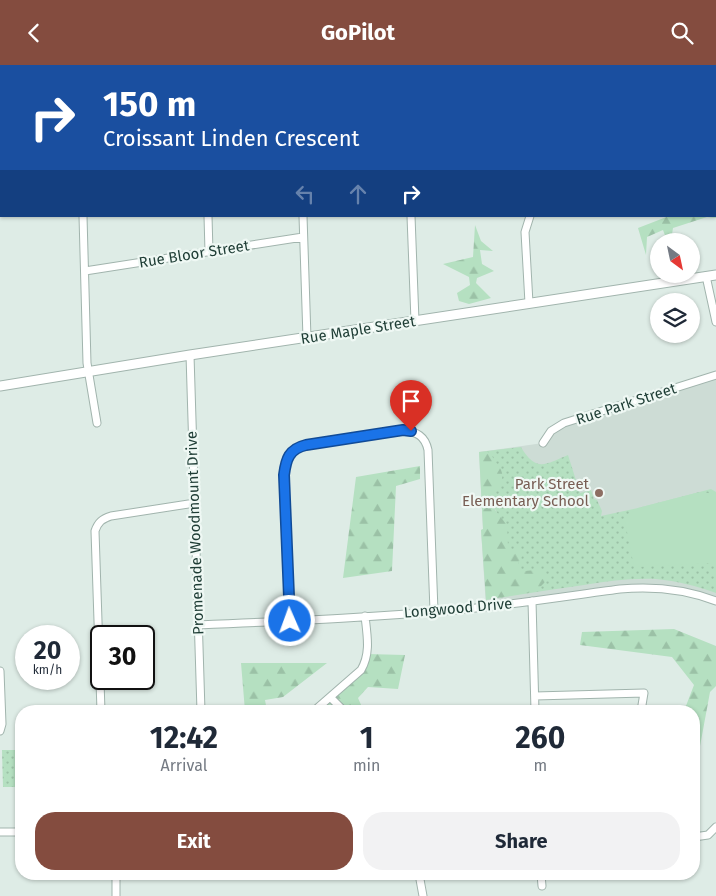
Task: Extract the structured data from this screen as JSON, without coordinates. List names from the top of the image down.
{
  "streets": {
    "street": [
      "Rue Bloor Street",
      "Rue Maple Street",
      "Rue Park Street",
      "Promenade Woodmount Drive",
      "Longwood Drive"
    ]
  },
  "crossings": [
    ["Rue Maple Street", "Promenade Woodmount Drive"],
    ["Promenade Woodmount Drive", "Longwood Drive"]
  ],
  "places": ["Park Street Elementary School"],
  "north": "bottom right",
  "page": {
    "header": "GoPilot",
    "turn": ["150 m", "Croissant Linden Crescent"],
    "speed": "20 km/h",
    "limit": "30",
    "eta": [
      "12:42",
      "Arrival",
      "1",
      "min",
      "260",
      "m"
    ],
    "buttons": ["Exit", "Share"]
  }
}
